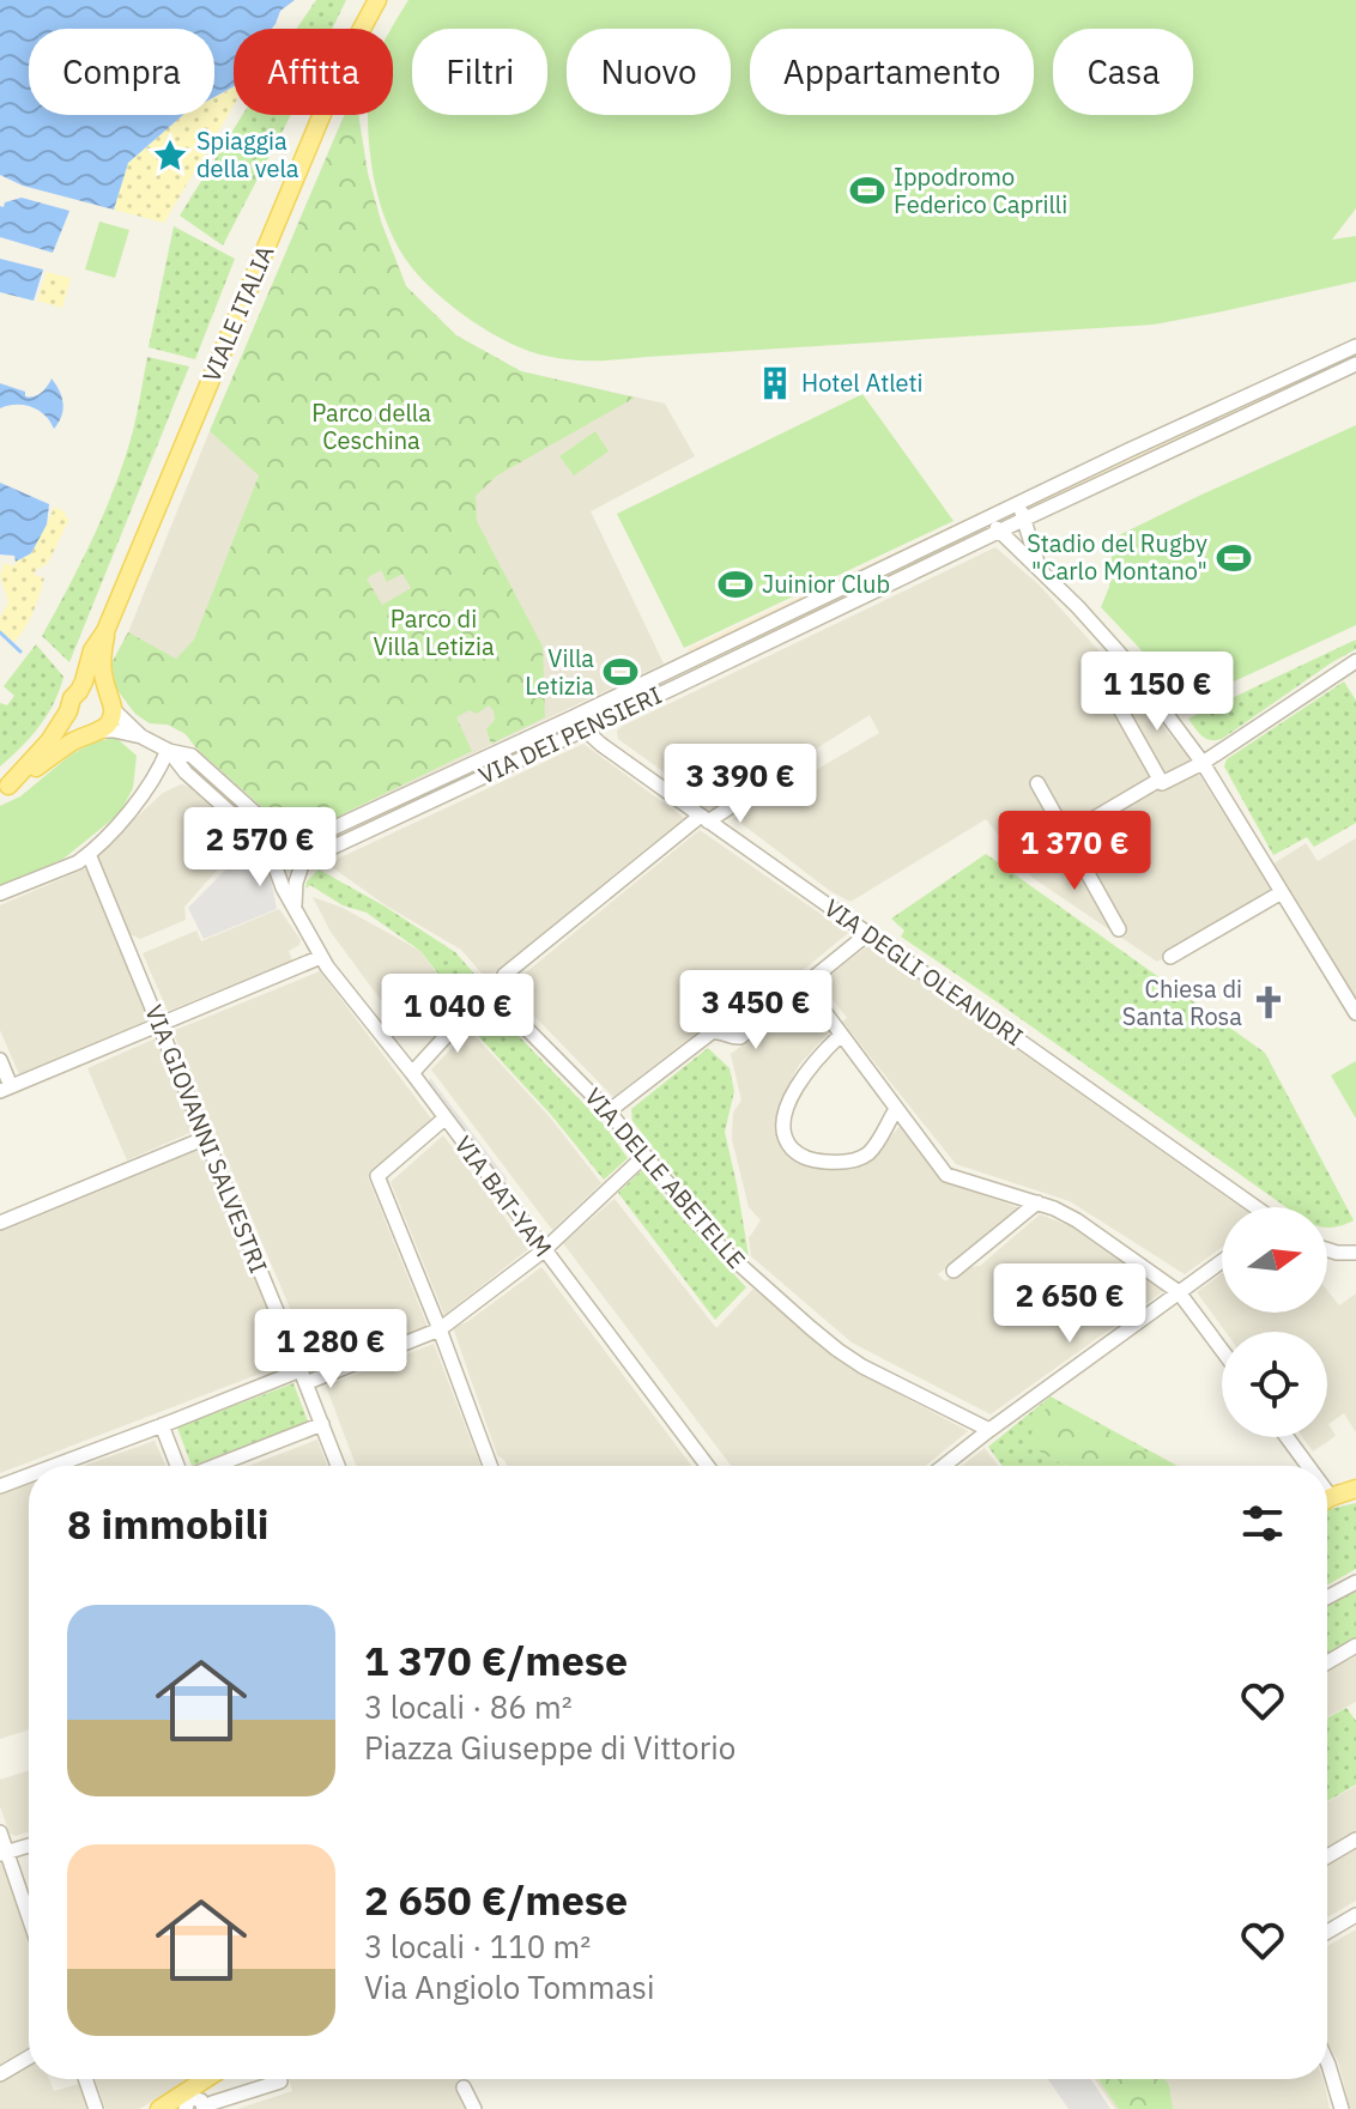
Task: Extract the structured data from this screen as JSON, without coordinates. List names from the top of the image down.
{
  "streets": {
    "main road": ["VIALE ITALIA"],
    "street": [
      "VIA DEI PENSIERI",
      "VIA DEGLI OLEANDRI",
      "VIA GIOVANNI SALVESTRI",
      "VIA DELLE ABETELLE",
      "VIA BAT-YAM"
    ]
  },
  "crossings": [
    ["VIALE ITALIA", "VIA DEI PENSIERI"],
    ["VIA DEI PENSIERI", "VIA DEGLI OLEANDRI"],
    ["VIA DEI PENSIERI", "VIA BAT-YAM"]
  ],
  "parks": ["Parco della Ceschina", "Parco di Villa Letizia"],
  "places": {
    "place": ["Spiaggia della vela"],
    "sports": [
      "Ippodromo Federico Caprilli",
      "Stadio del Rugby \"Carlo Montano\"",
      "Juinior Club",
      "Villa Letizia"
    ],
    "building": ["Hotel Atleti"],
    "church": ["Chiesa di Santa Rosa"]
  },
  "north": "right",
  "page": {
    "chip": [
      "Compra",
      "Affitta",
      "Filtri",
      "Nuovo",
      "Appartamento",
      "Casa"
    ],
    "price": [
      "1 150 €",
      "3 390 €",
      "2 570 €",
      "1 370 €",
      "3 450 €",
      "1 040 €",
      "2 650 €",
      "1 280 €"
    ],
    "heading": "8 immobili",
    "list": [
      {
        "name": "1 370 €/mese",
        "note": "3 locali · 86 m² · Piazza Giuseppe di Vittorio"
      },
      {
        "name": "2 650 €/mese",
        "note": "3 locali · 110 m² · Via Angiolo Tommasi"
      }
    ]
  }
}
